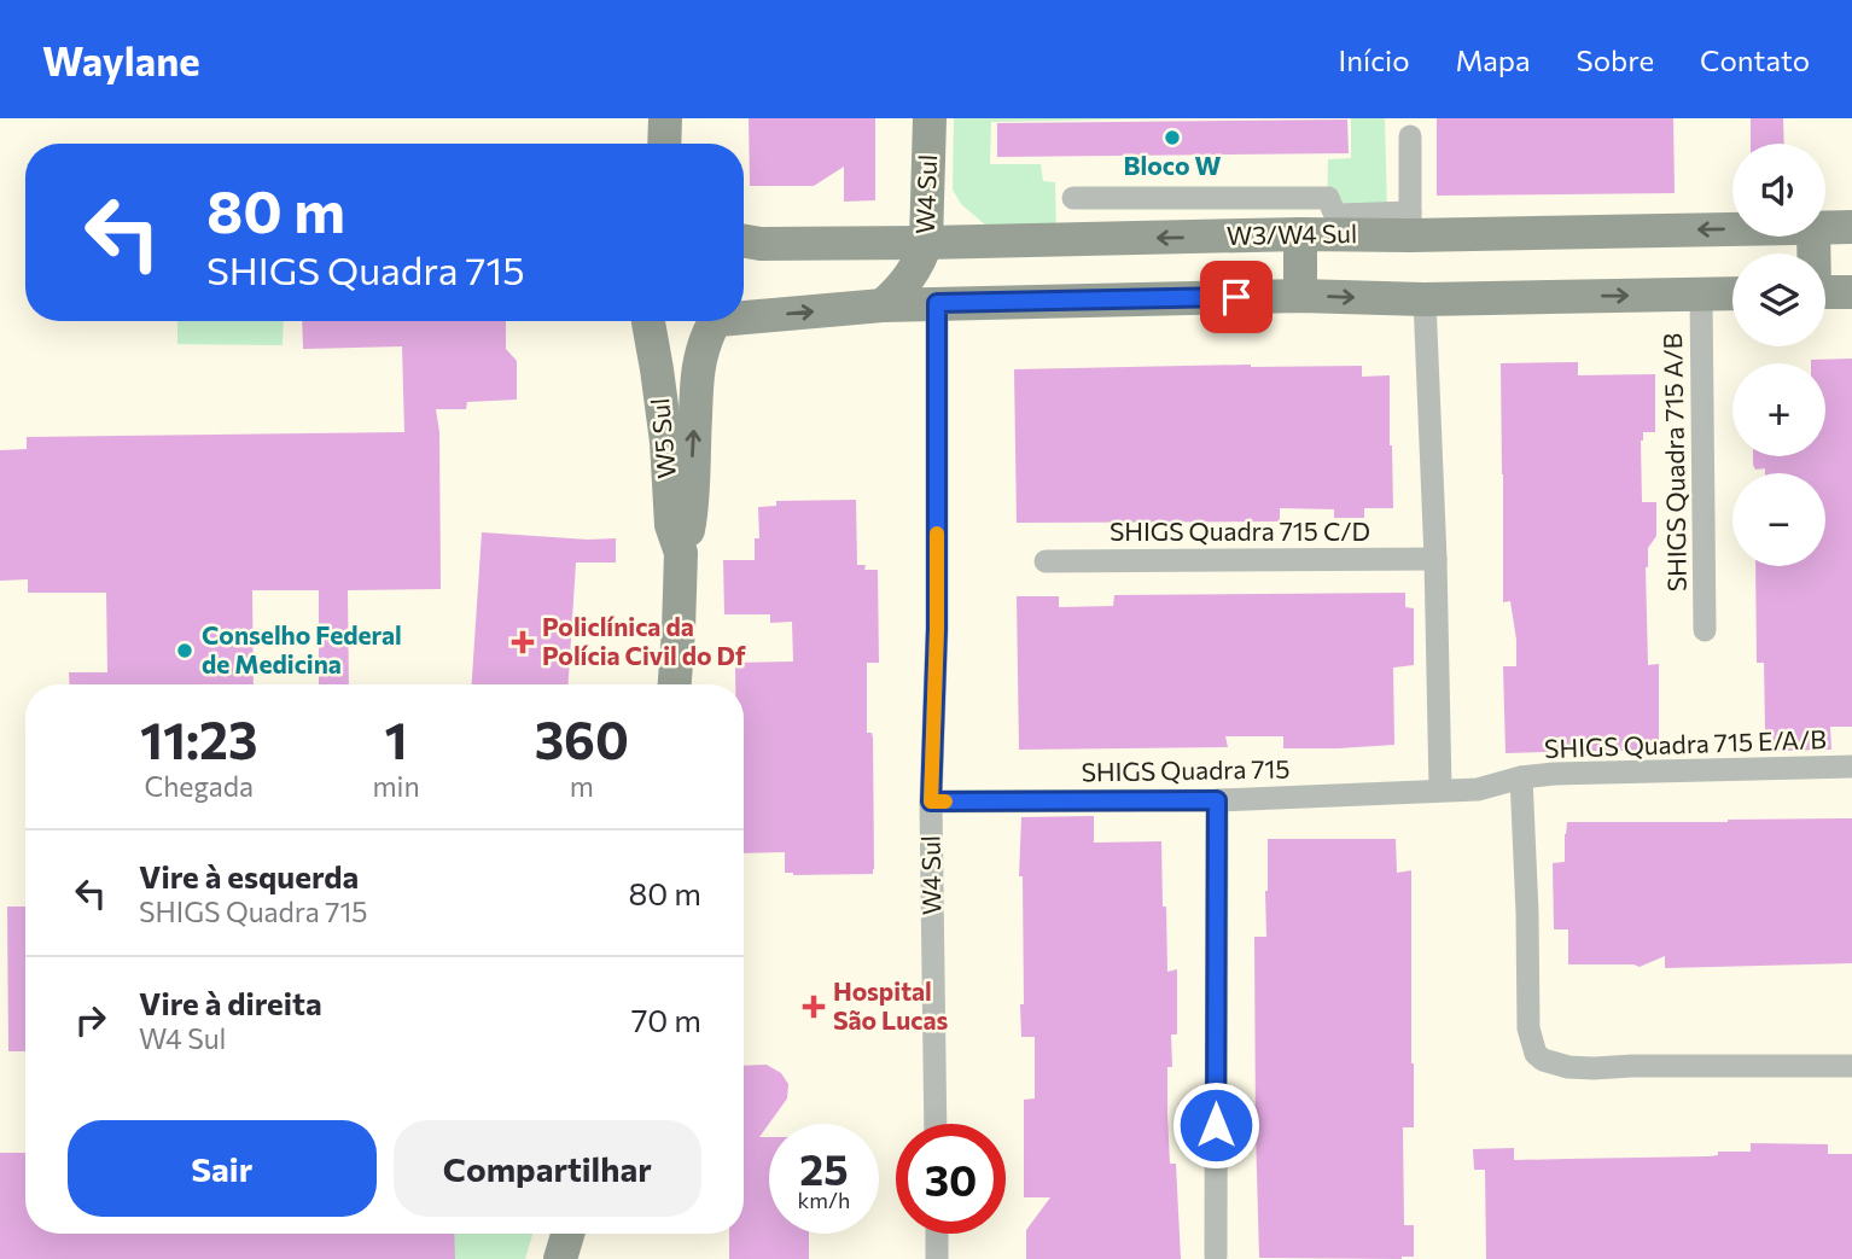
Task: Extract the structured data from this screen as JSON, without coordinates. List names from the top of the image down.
{
  "streets": {
    "main road": ["W4 Sul", "W3/W4 Sul", "W5 Sul"],
    "street": [
      "SHIGS Quadra 715 A/B",
      "SHIGS Quadra 715 C/D",
      "SHIGS Quadra 715 E/A/B",
      "SHIGS Quadra 715"
    ]
  },
  "crossings": [
    ["W4 Sul", "W3/W4 Sul"],
    ["W4 Sul", "SHIGS Quadra 715"],
    ["SHIGS Quadra 715 E/A/B", "SHIGS Quadra 715"]
  ],
  "places": {
    "other": ["Bloco W", "Conselho Federal de Medicina"],
    "health": ["Policlínica da Polícia Civil do Df", "Hospital São Lucas"]
  },
  "page": {
    "header": "Waylane",
    "nav": [
      "Início",
      "Mapa",
      "Sobre",
      "Contato"
    ],
    "map_buttons": ["+", "−"],
    "turn": ["80 m", "SHIGS Quadra 715"],
    "eta": [
      "11:23",
      "Chegada",
      "1",
      "min",
      "360",
      "m"
    ],
    "list": [
      {
        "name": "Vire à esquerda",
        "note": "SHIGS Quadra 715",
        "value": "80 m"
      },
      {
        "name": "Vire à direita",
        "note": "W4 Sul",
        "value": "70 m"
      }
    ],
    "buttons": ["Sair", "Compartilhar"],
    "speed": "25 km/h",
    "limit": "30"
  }
}
